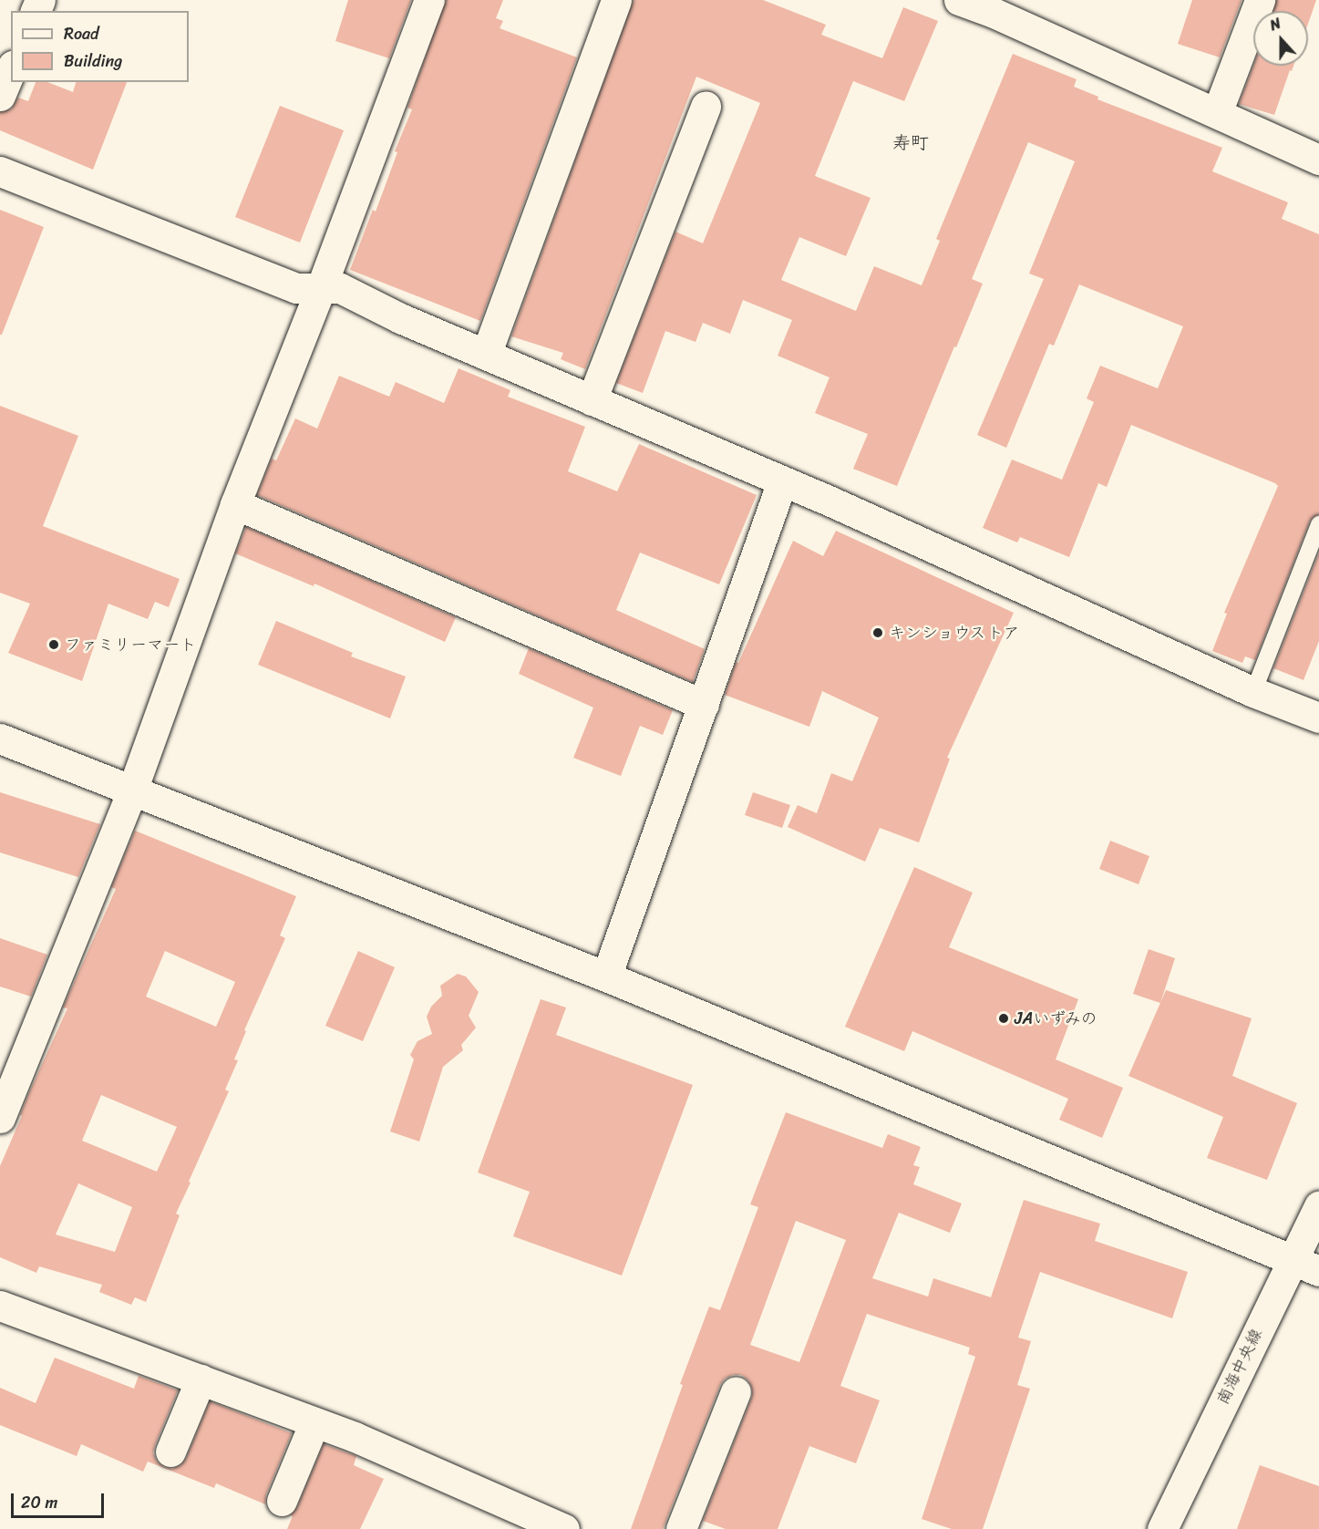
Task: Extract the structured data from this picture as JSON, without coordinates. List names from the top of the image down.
{
  "streets": {
    "street": ["南海中央線"]
  },
  "districts": ["寿町"],
  "places": ["キンショウストア", "ファミリーマート", "JAいずみの"],
  "legend": ["Road", "Building"],
  "scale_bar": "20 m",
  "north": "top"
}
